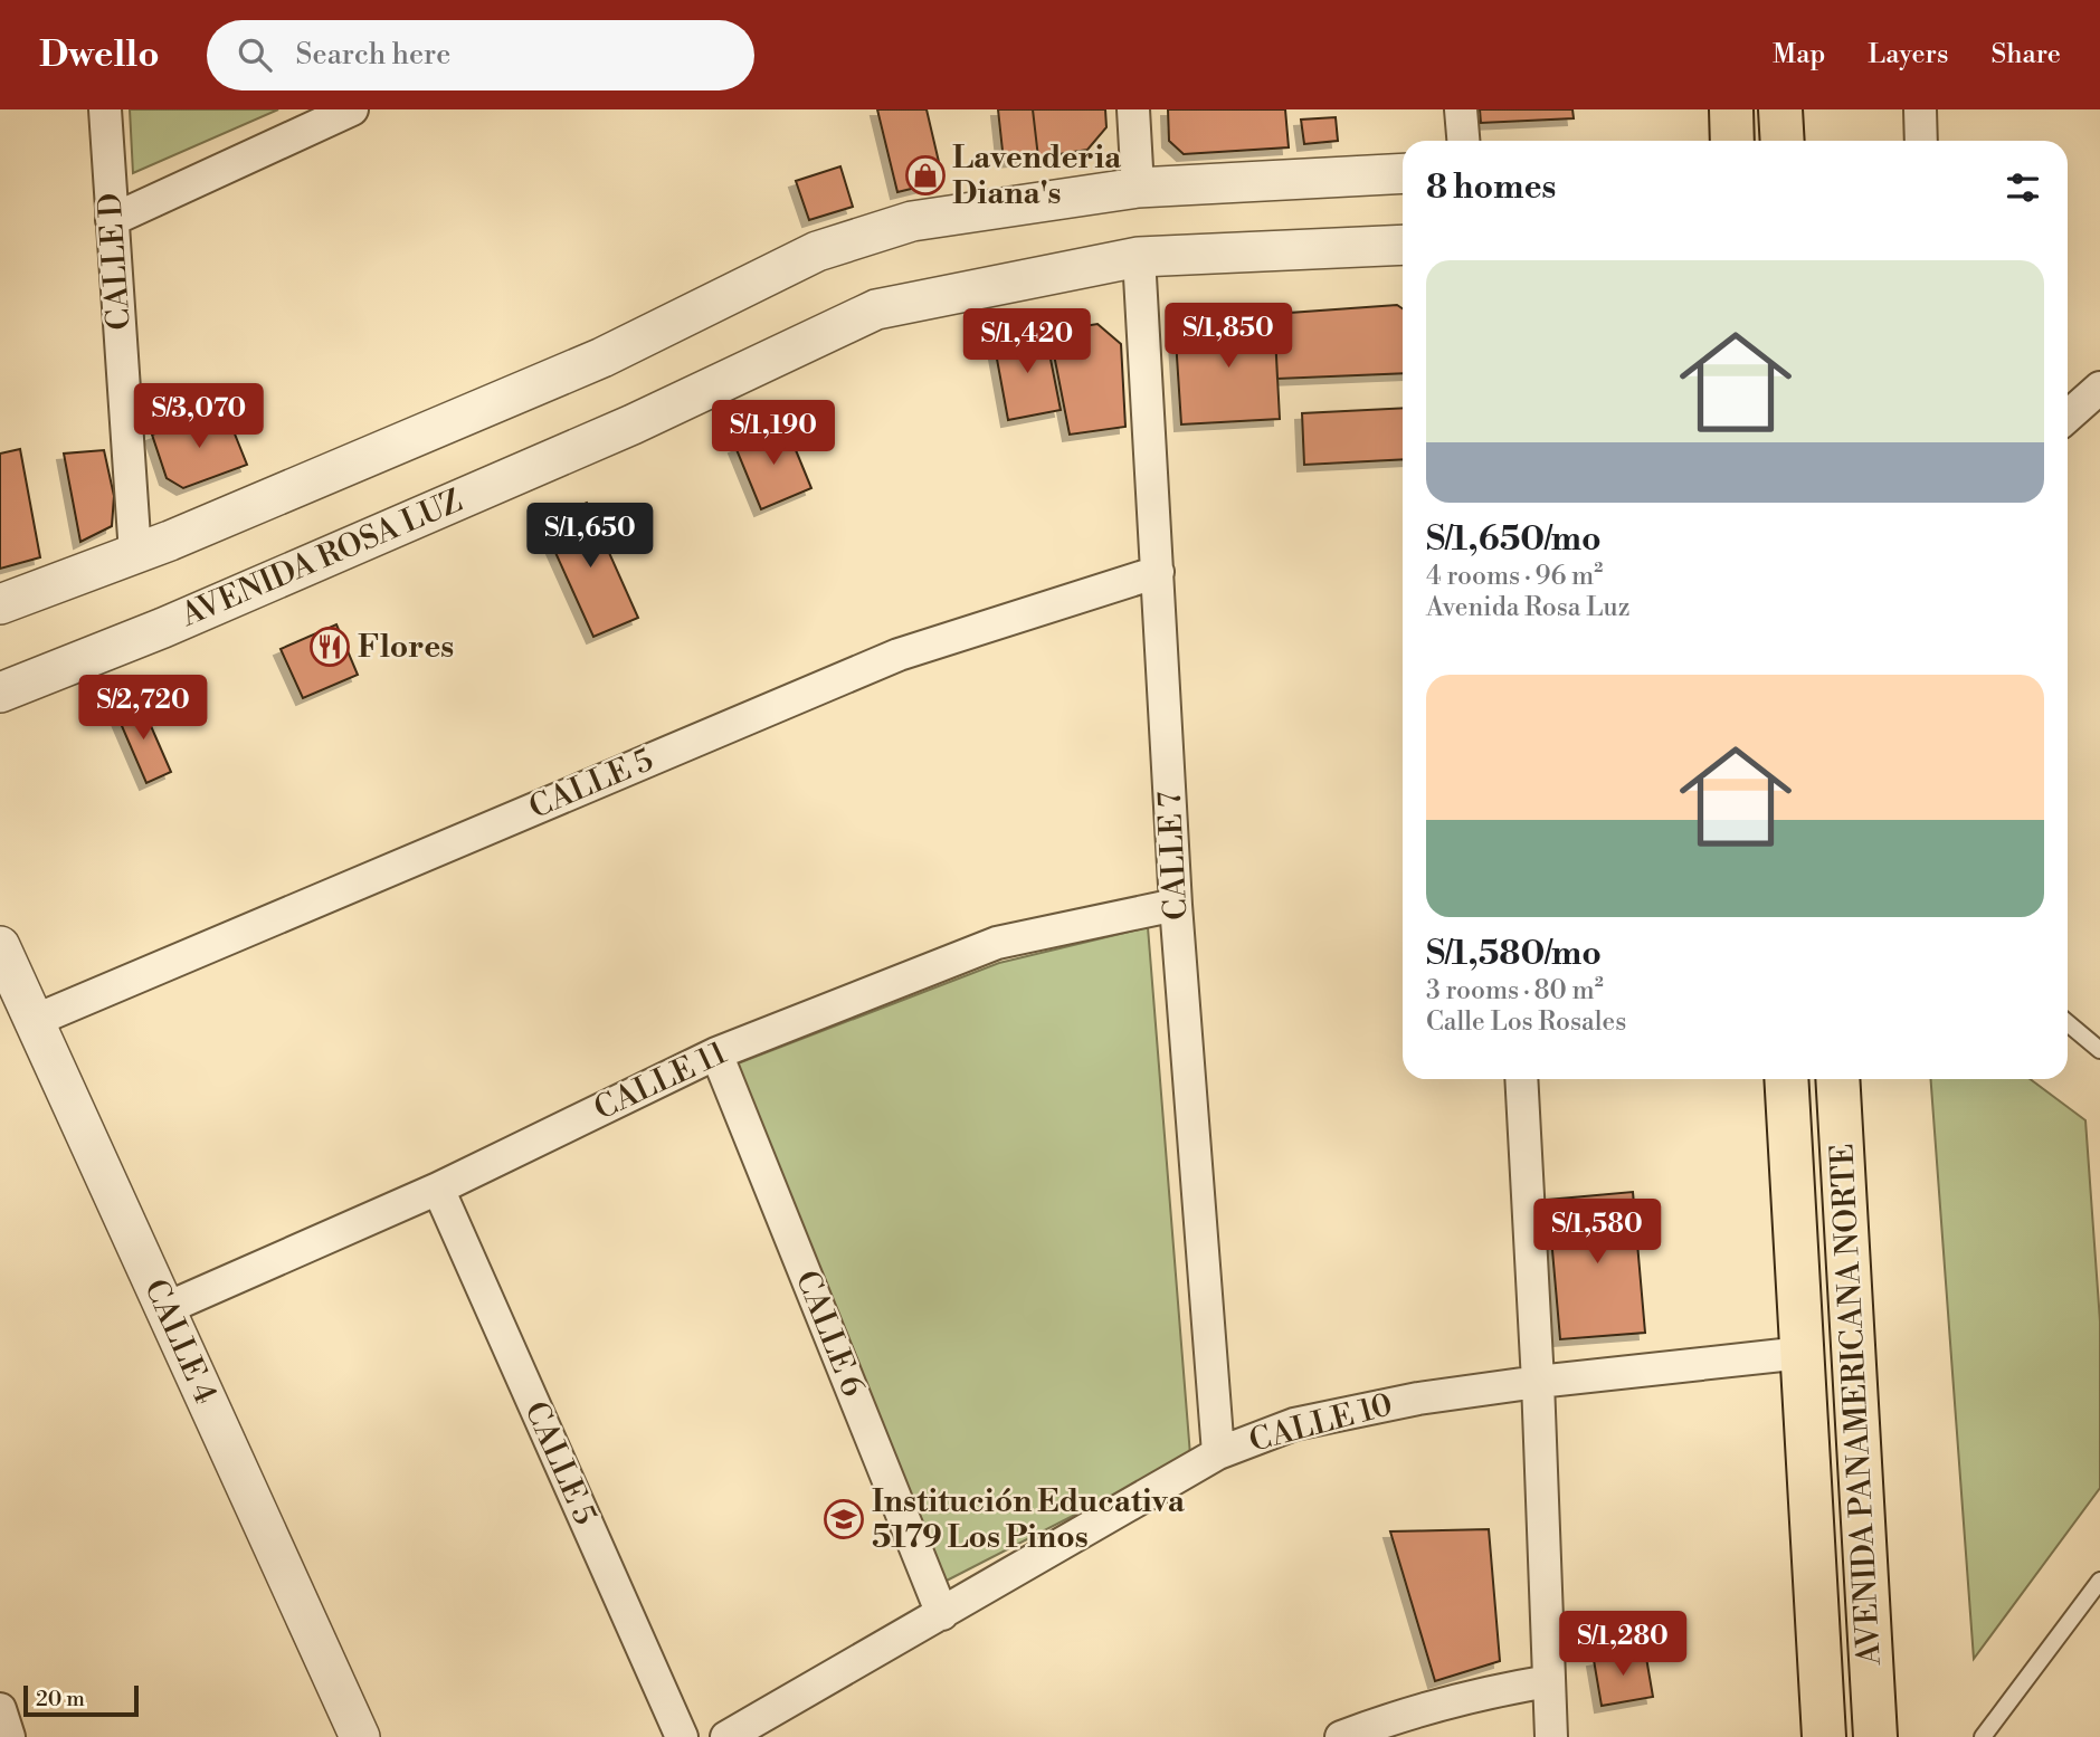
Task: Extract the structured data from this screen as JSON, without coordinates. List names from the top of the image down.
{
  "streets": {
    "highway": ["AVENIDA PANAMERICANA NORTE"],
    "street": [
      "CALLE D",
      "AVENIDA ROSA LUZ",
      "CALLE 5",
      "CALLE 7",
      "CALLE 11",
      "CALLE 6",
      "CALLE 4",
      "CALLE 10"
    ]
  },
  "crossings": [
    ["AVENIDA ROSA LUZ", "CALLE 7"],
    ["CALLE 5", "CALLE 7"],
    ["CALLE 5", "CALLE 11"],
    ["CALLE 5", "CALLE 4"],
    ["CALLE 7", "CALLE 11"],
    ["CALLE 7", "CALLE 10"],
    ["CALLE 11", "CALLE 6"],
    ["CALLE 11", "CALLE 4"],
    ["CALLE 6", "CALLE 10"],
    ["AVENIDA PANAMERICANA NORTE", "CALLE 10"]
  ],
  "places": {
    "shop": ["Lavenderia Diana's"],
    "restaurant": ["Flores"],
    "school or university": ["Institución Educativa 5179 Los Pinos"]
  },
  "scale_bar": "20 m",
  "page": {
    "header": "Dwello",
    "search": "Search here",
    "nav": ["Map", "Layers", "Share"],
    "heading": "8 homes",
    "list": [
      {
        "name": "S/1,650/mo",
        "note": "4 rooms · 96 m² · Avenida Rosa Luz"
      },
      {
        "name": "S/1,580/mo",
        "note": "3 rooms · 80 m² · Calle Los Rosales"
      }
    ],
    "price": [
      "S/1,850",
      "S/1,420",
      "S/3,070",
      "S/1,190",
      "S/1,650",
      "S/2,720",
      "S/1,580",
      "S/1,280"
    ],
    "scale": "20 m"
  }
}
